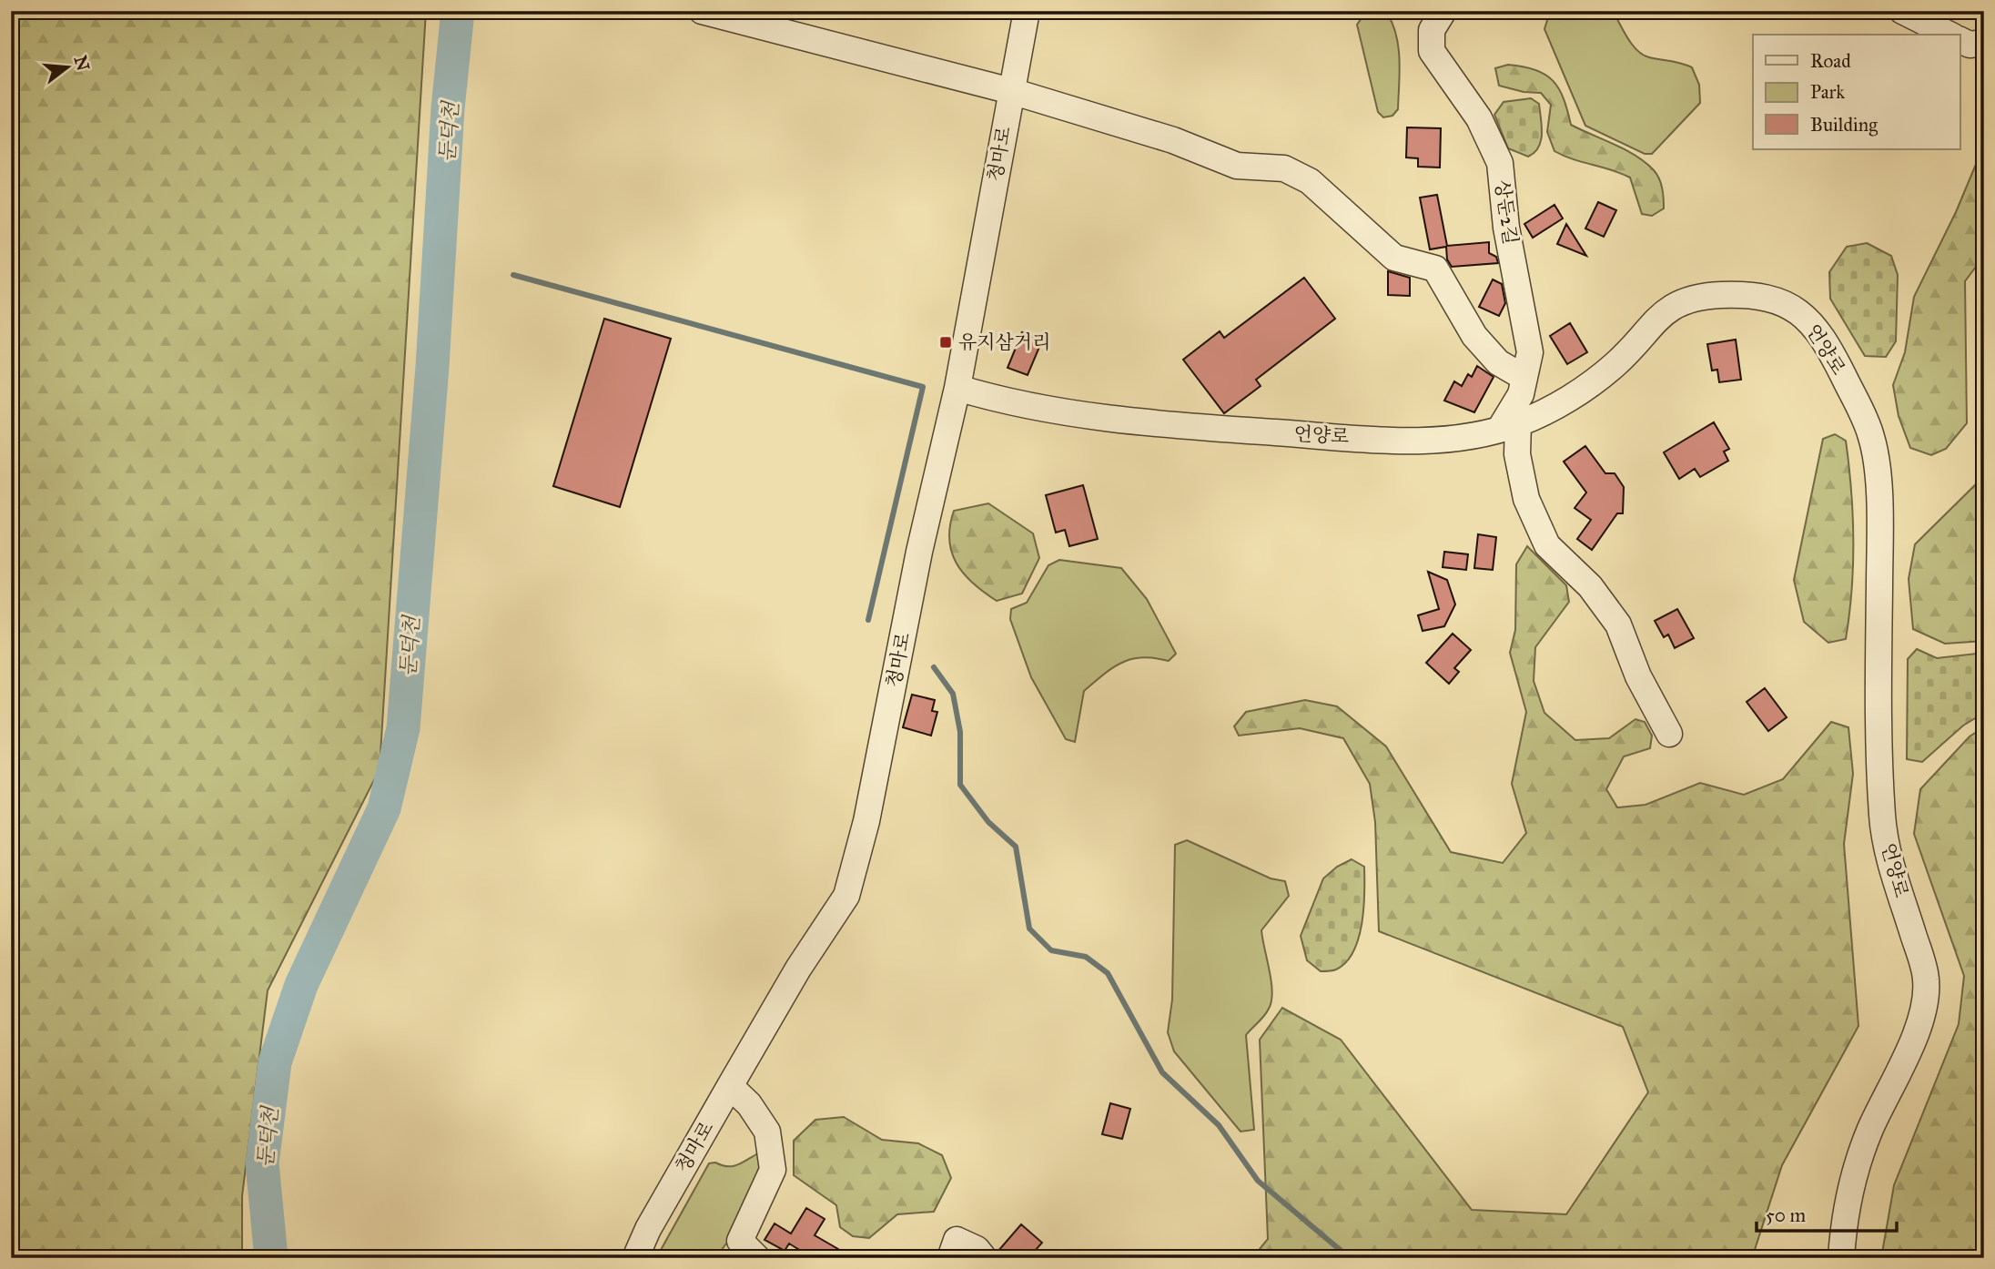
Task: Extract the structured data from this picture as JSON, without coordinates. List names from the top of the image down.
{
  "streets": {
    "street": ["청마로", "상둔2길", "언양로"]
  },
  "crossings": [
    ["청마로", "언양로"],
    ["상둔2길", "언양로"]
  ],
  "water": ["둔덕천"],
  "places": {
    "transit": ["유지삼거리"]
  },
  "legend": ["Road", "Park", "Building"],
  "scale_bar": "50 m",
  "north": "right"
}
